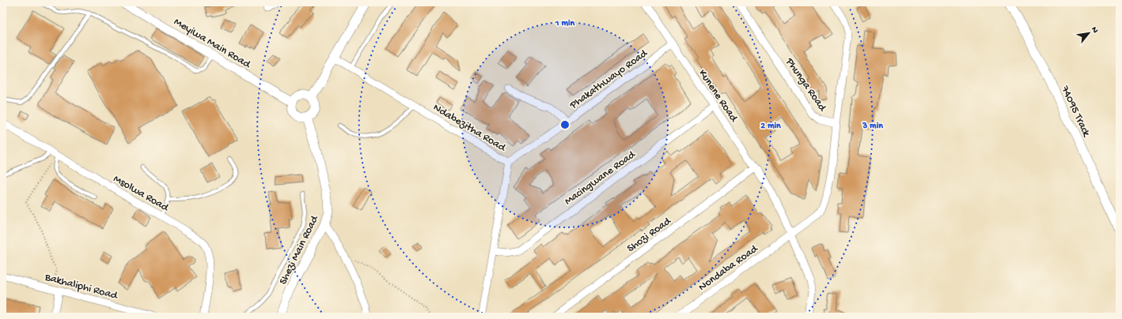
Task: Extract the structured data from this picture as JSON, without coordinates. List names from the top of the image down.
{
  "streets": {
    "street": [
      "Meyiwa Main Road",
      "Phakathwayo Road",
      "Phunga Road",
      "Kunene Road",
      "74095 Track",
      "Ndabezitha Road",
      "Macingwane Road",
      "Msolwa Road",
      "Shozi Road",
      "Shezi Main Road",
      "Nondaba Road",
      "Bakhaliphi Road"
    ]
  },
  "crossings": [
    ["Meyiwa Main Road", "Shezi Main Road"],
    ["Phakathwayo Road", "Kunene Road"],
    ["Phakathwayo Road", "Ndabezitha Road"],
    ["Kunene Road", "Macingwane Road"],
    ["Kunene Road", "Shozi Road"],
    ["Kunene Road", "Nondaba Road"],
    ["Ndabezitha Road", "Macingwane Road"]
  ],
  "north": "top right",
  "rings": ["1 min", "2 min", "3 min"]
}
